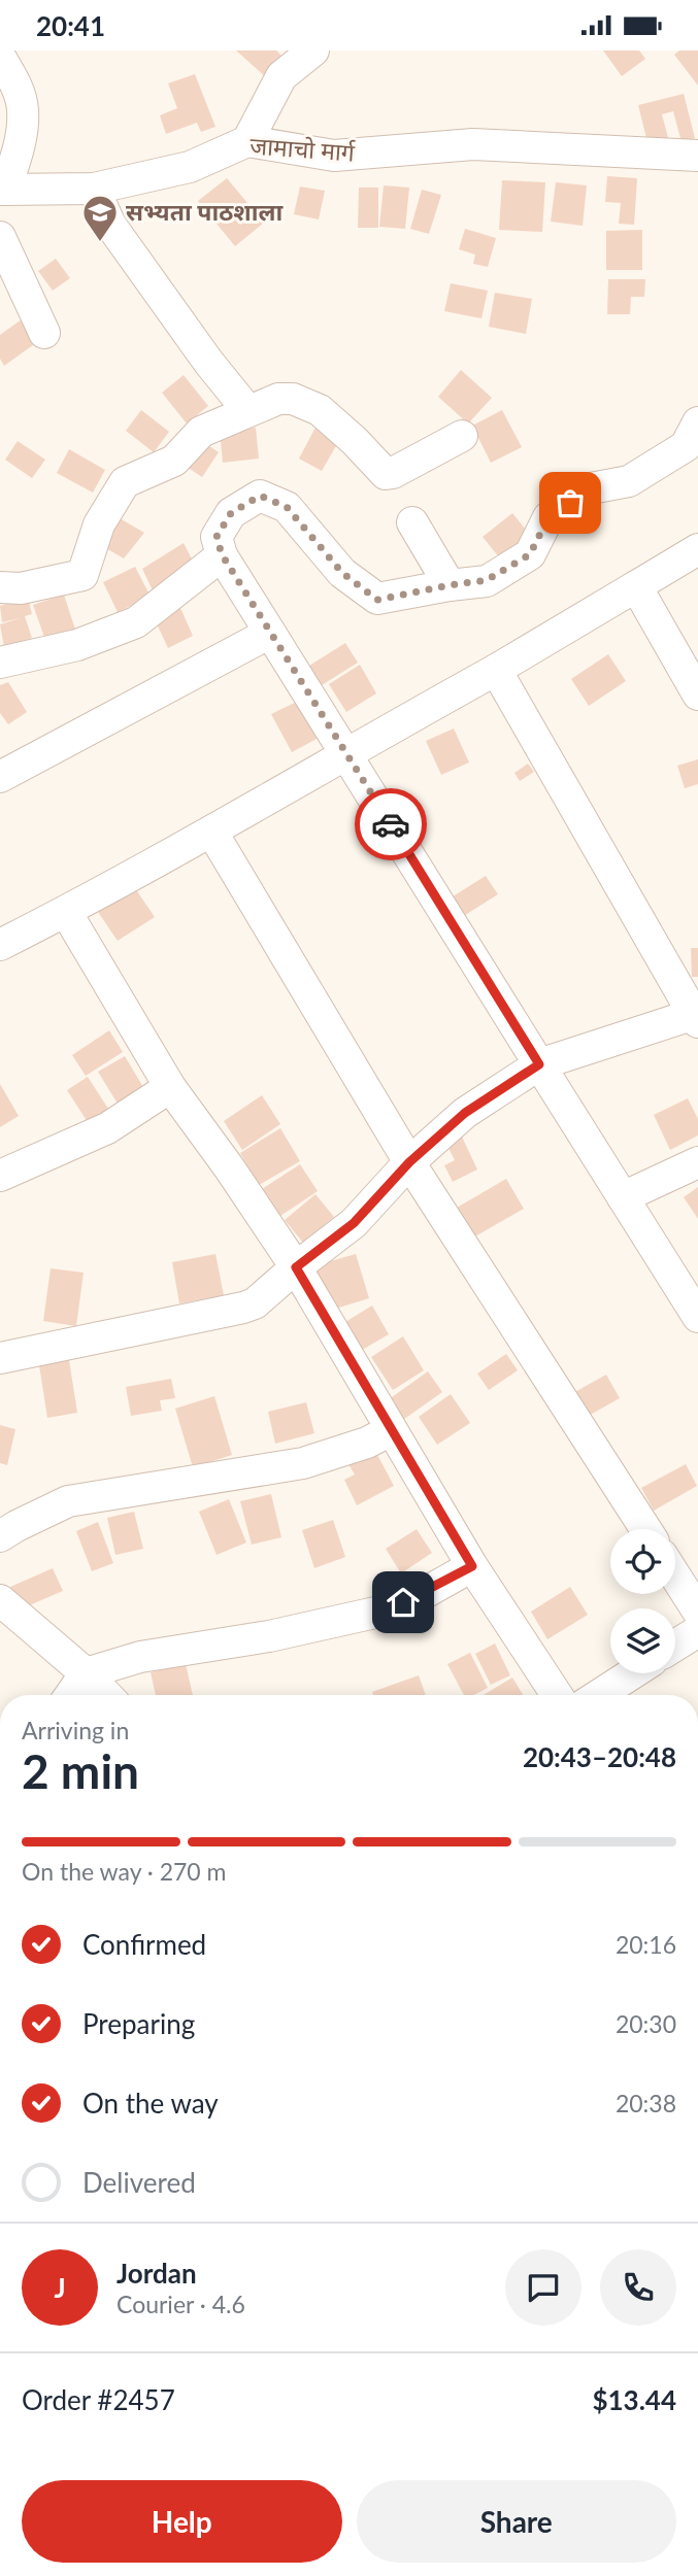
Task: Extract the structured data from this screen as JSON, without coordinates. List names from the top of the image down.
{
  "streets": {
    "street": ["जामाचो मार्ग"]
  },
  "places": {
    "school or university": ["सभ्यता पाठशाला"]
  },
  "page": {
    "status": "20:41",
    "heading": ["2 min", "Arriving in", "20:43–20:48"],
    "panel": [
      "Jordan",
      "Courier · 4.6",
      "Order #2457",
      "$13.44"
    ],
    "bar": "On the way · 270 m",
    "list": [
      ["Confirmed", "20:16"],
      ["Preparing", "20:30"],
      ["On the way", "20:38"],
      "Delivered"
    ],
    "round": "J",
    "buttons": ["Help", "Share"]
  }
}
